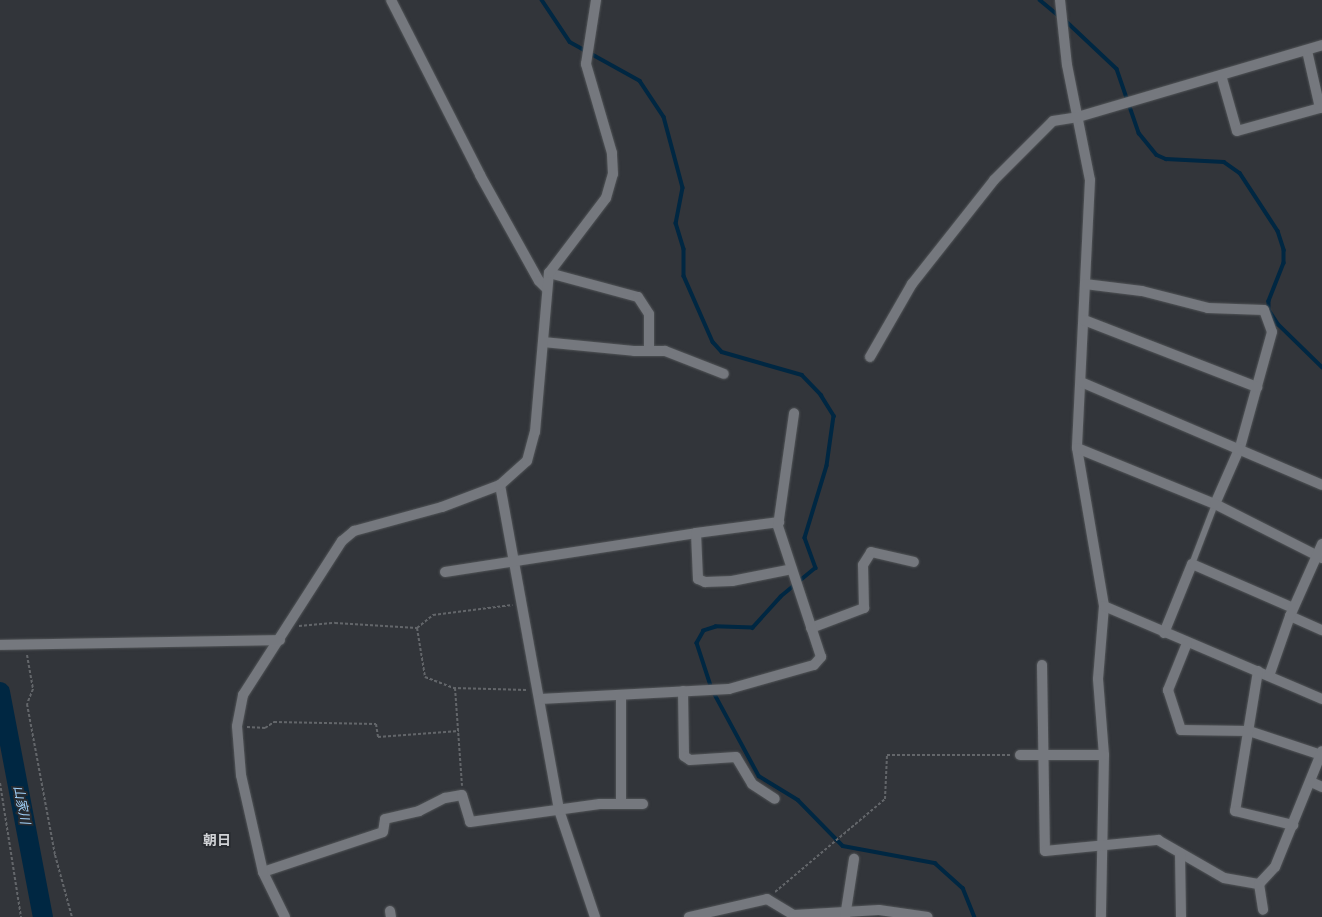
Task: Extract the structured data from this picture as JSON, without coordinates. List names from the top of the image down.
{
  "districts": ["朝日"],
  "water": ["山家川"]
}
